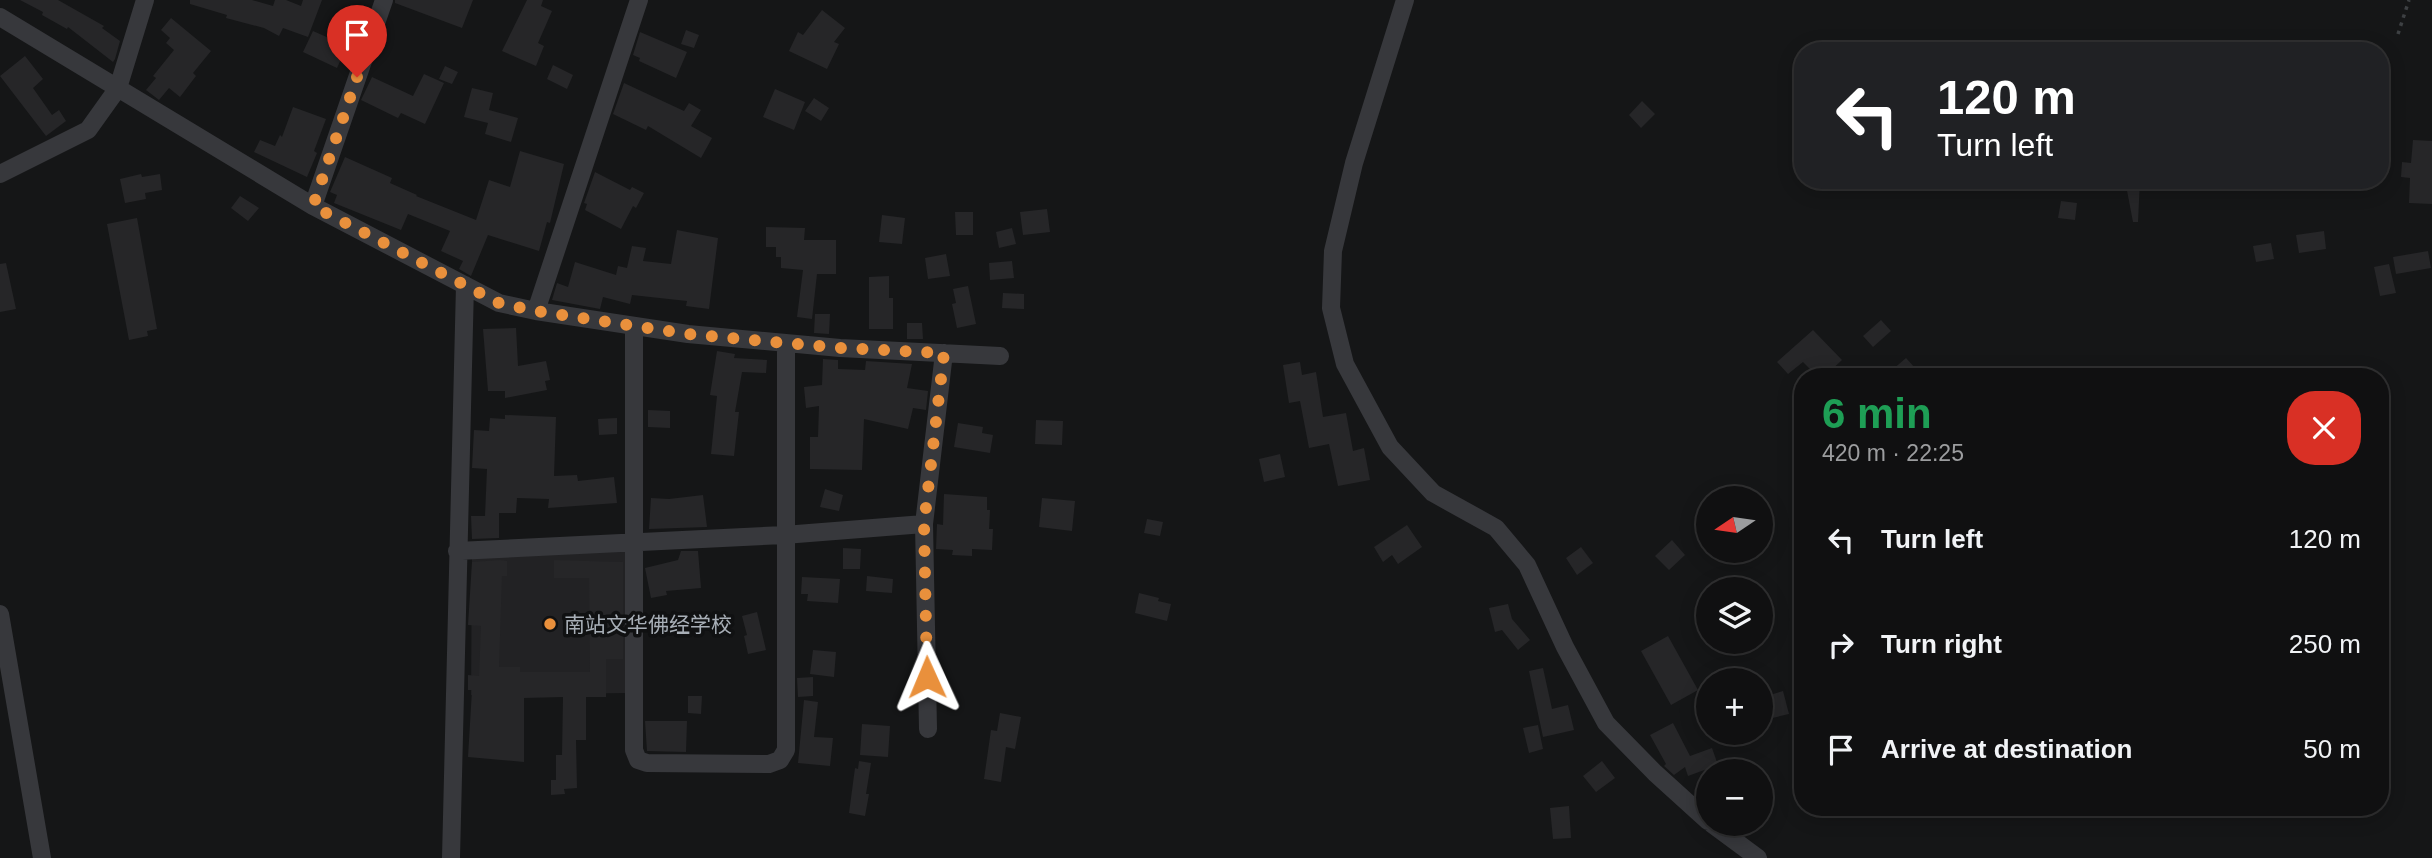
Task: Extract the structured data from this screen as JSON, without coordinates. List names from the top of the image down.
{
  "places": ["南站文华佛经学校"],
  "north": "left",
  "page": {
    "turn": ["120 m", "Turn left"],
    "heading": ["6 min", "420 m · 22:25"],
    "map_buttons": ["+", "−"],
    "list": [
      {
        "name": "Turn left",
        "value": "120 m"
      },
      {
        "name": "Turn right",
        "value": "250 m"
      },
      {
        "name": "Arrive at destination",
        "value": "50 m"
      }
    ]
  }
}
